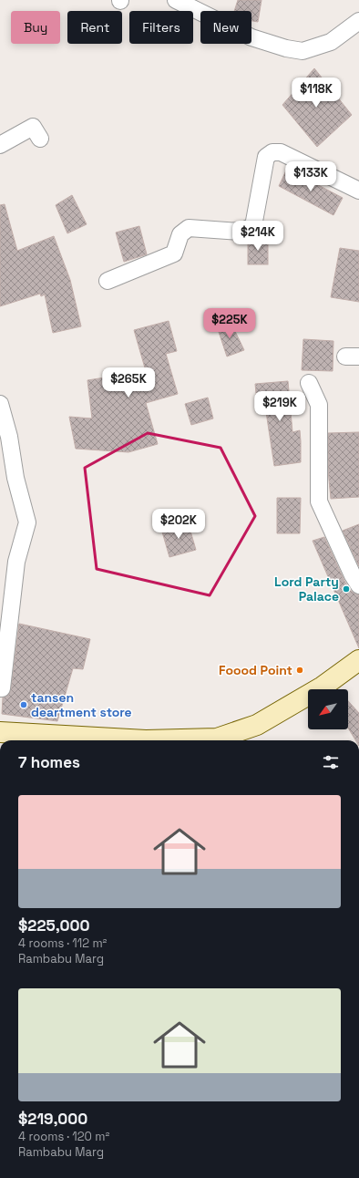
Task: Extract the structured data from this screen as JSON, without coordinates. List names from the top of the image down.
{
  "places": ["Lord Party Palace", "Foood Point", "tansen deartment store"],
  "north": "bottom left",
  "page": {
    "chip": [
      "Buy",
      "Rent",
      "Filters",
      "New"
    ],
    "price": [
      "$118K",
      "$133K",
      "$214K",
      "$225K",
      "$265K",
      "$219K",
      "$202K"
    ],
    "heading": "7 homes",
    "list": [
      {
        "name": "$225,000",
        "note": "4 rooms · 112 m² · Rambabu Marg"
      },
      {
        "name": "$219,000",
        "note": "4 rooms · 120 m² · Rambabu Marg"
      }
    ]
  }
}
